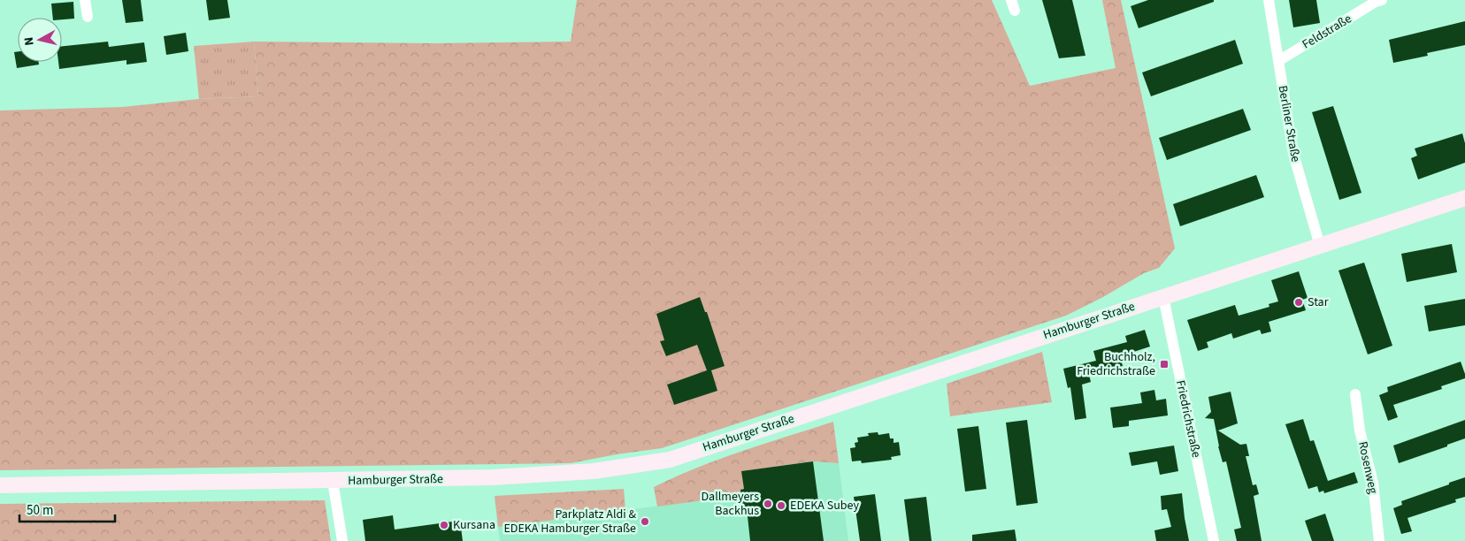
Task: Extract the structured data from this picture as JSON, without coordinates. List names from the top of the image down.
{
  "streets": {
    "main road": ["Hamburger Straße"],
    "street": [
      "Feldstraße",
      "Berliner Straße",
      "Friedrichstraße",
      "Rosenweg"
    ]
  },
  "crossings": [
    ["Feldstraße", "Berliner Straße"],
    ["Berliner Straße", "Hamburger Straße"],
    ["Hamburger Straße", "Friedrichstraße"]
  ],
  "places": {
    "other": [
      "Star",
      "Dallmeyers Backhus",
      "EDEKA Subey",
      "Parkplatz Aldi & EDEKA Hamburger Straße",
      "Kursana"
    ],
    "transit": ["Buchholz, Friedrichstraße"]
  },
  "scale_bar": "50 m",
  "north": "left"
}
